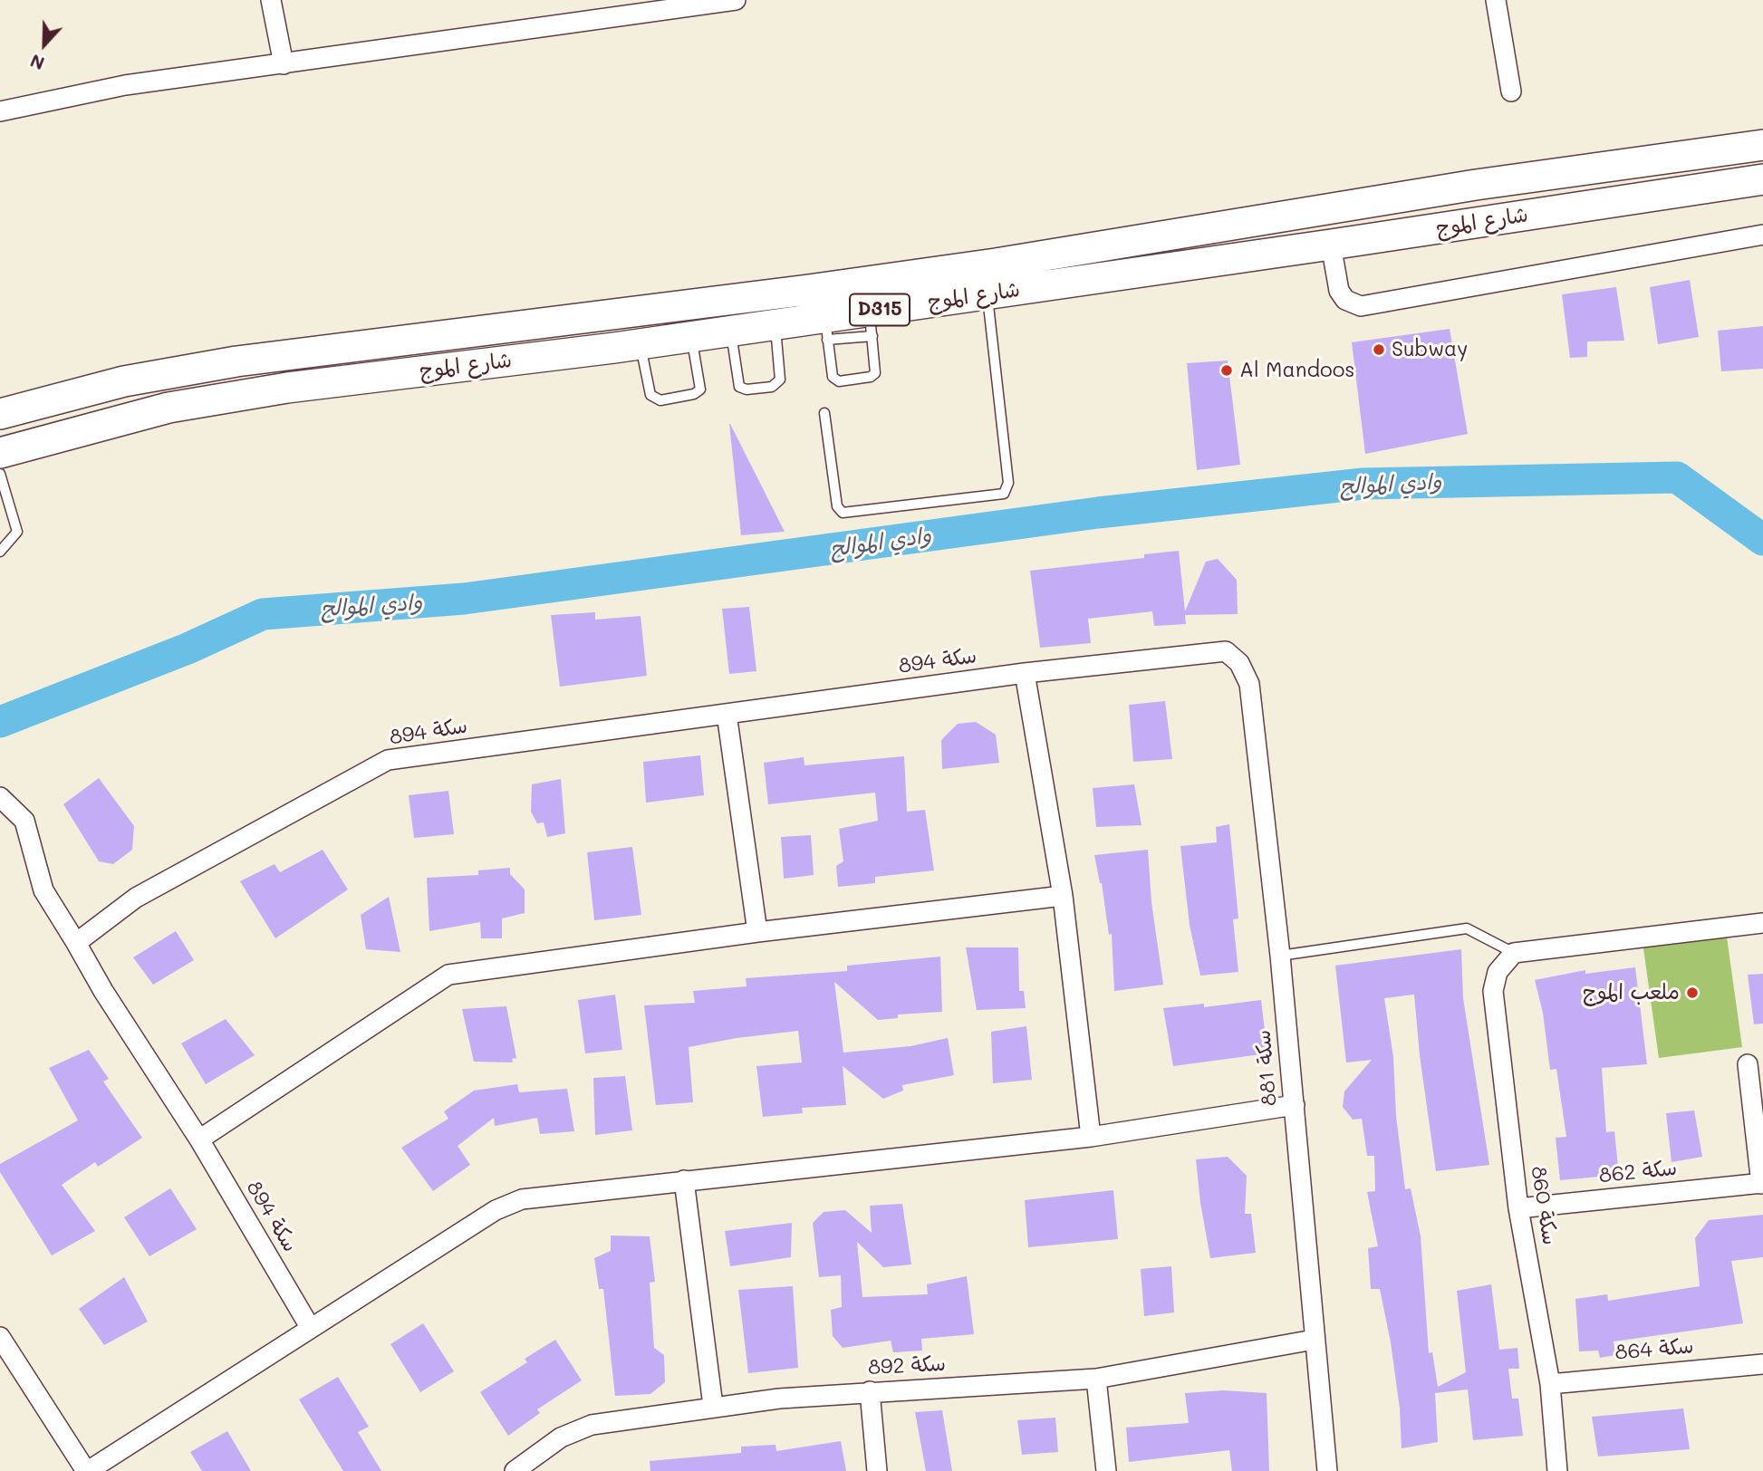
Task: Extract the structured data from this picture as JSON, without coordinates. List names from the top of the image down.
{
  "streets": {
    "main road": ["شارع الموج", "D315"],
    "street": [
      "سكة 894",
      "سكة 881",
      "سكة 862",
      "سكة 860",
      "سكة 864",
      "سكة 892"
    ]
  },
  "crossings": [
    ["سكة 894", "سكة 881"],
    ["سكة 881", "سكة 892"],
    ["سكة 862", "سكة 860"],
    ["سكة 860", "سكة 864"]
  ],
  "water": ["وادي الموالح"],
  "places": ["Subway", "Al Mandoos", "ملعب الموج"],
  "north": "bottom"
}
